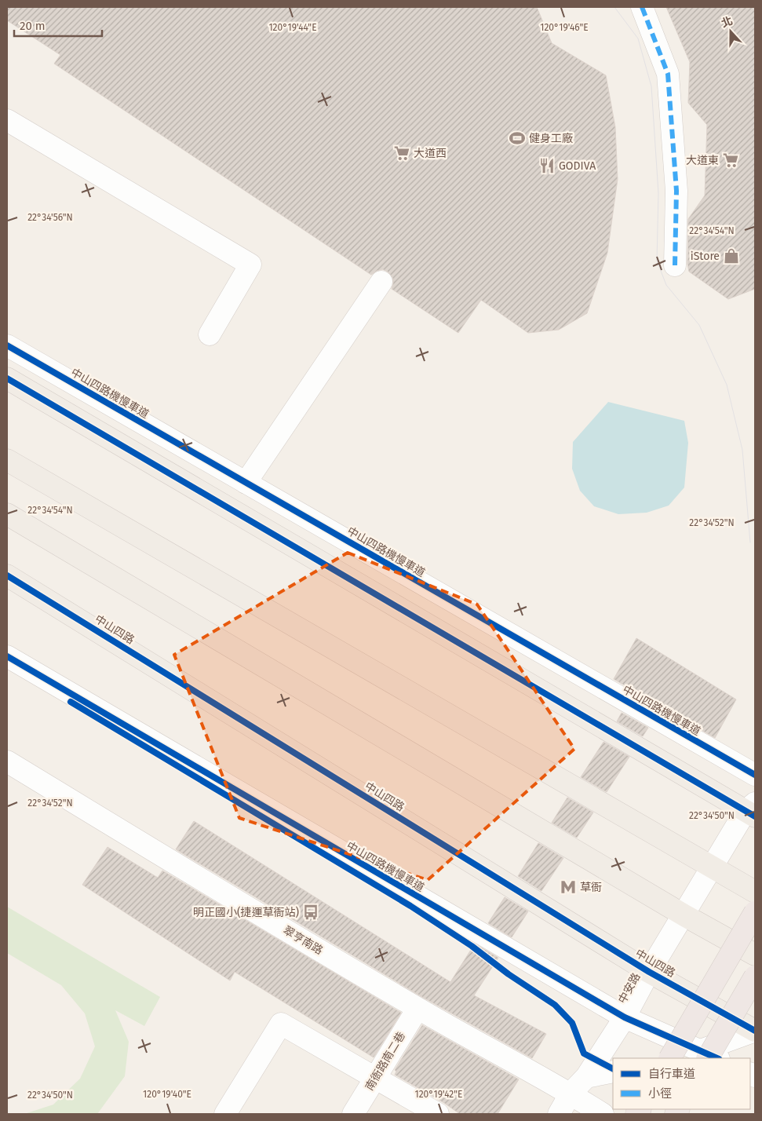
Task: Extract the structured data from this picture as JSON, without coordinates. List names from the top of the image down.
{
  "streets": {
    "main road": ["中山四路"],
    "street": [
      "中山四路機慢車道",
      "翠亨南路",
      "中安路",
      "南衙路南二巷"
    ]
  },
  "crossings": [
    ["中山四路機慢車道", "中安路"],
    ["中山四路", "中安路"],
    ["翠亨南路", "中安路"],
    ["翠亨南路", "南衙路南二巷"]
  ],
  "places": {
    "sports": ["健身工廠"],
    "supermarket": ["大道西", "大道東"],
    "restaurant": ["GODIVA"],
    "shop": ["iStore"],
    "metro station": ["草衙"],
    "bus stop": ["明正國小(捷運草衙站)"]
  },
  "legend": ["自行車道", "小徑"],
  "scale_bar": "20 m",
  "north": "top",
  "coordinates": [
    "120°19'44\"E",
    "120°19'46\"E",
    "22°34'56\"N",
    "22°34'54\"N",
    "22°34'52\"N",
    "22°34'50\"N",
    "120°19'40\"E",
    "120°19'42\"E"
  ]
}
